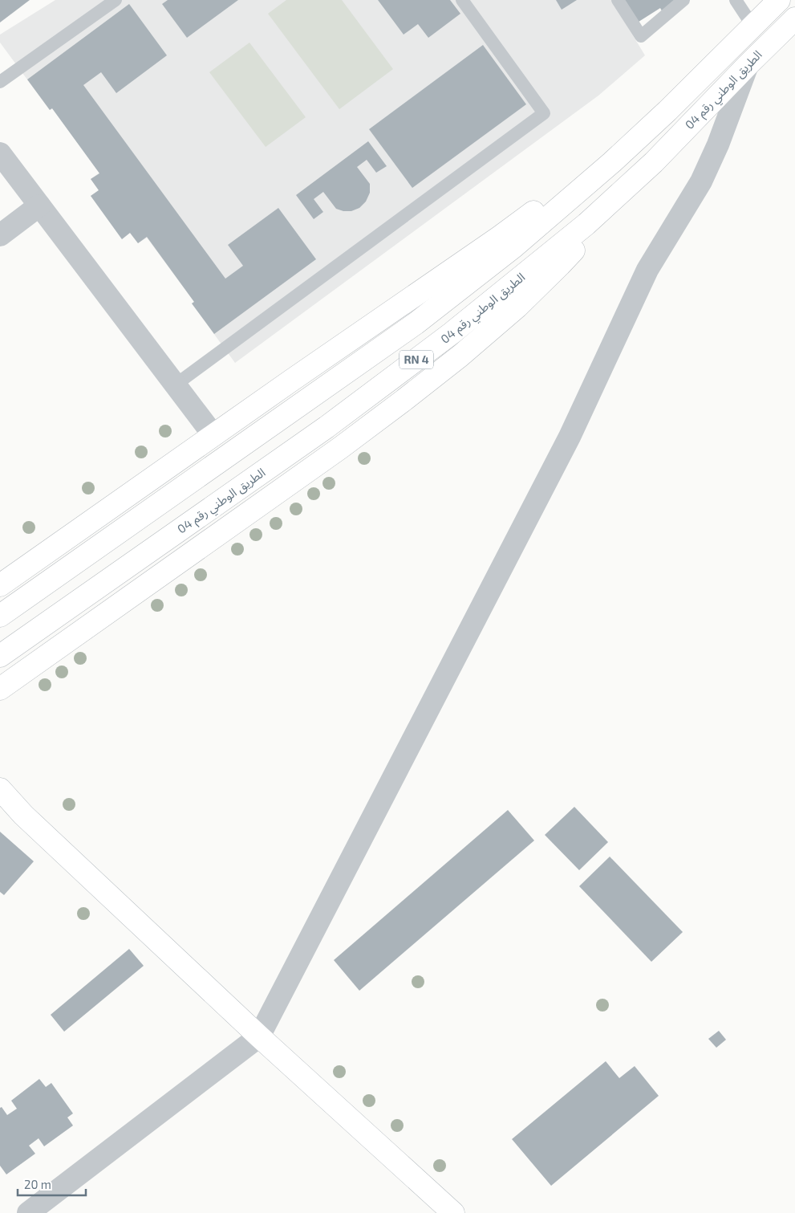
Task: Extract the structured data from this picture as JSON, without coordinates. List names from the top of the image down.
{
  "streets": {
    "main road": ["الطريق الوطني رقم 04", "RN 4"]
  },
  "crossings": [
    ["الطريق الوطني رقم 04", "RN 4"]
  ],
  "scale_bar": "20 m"
}
